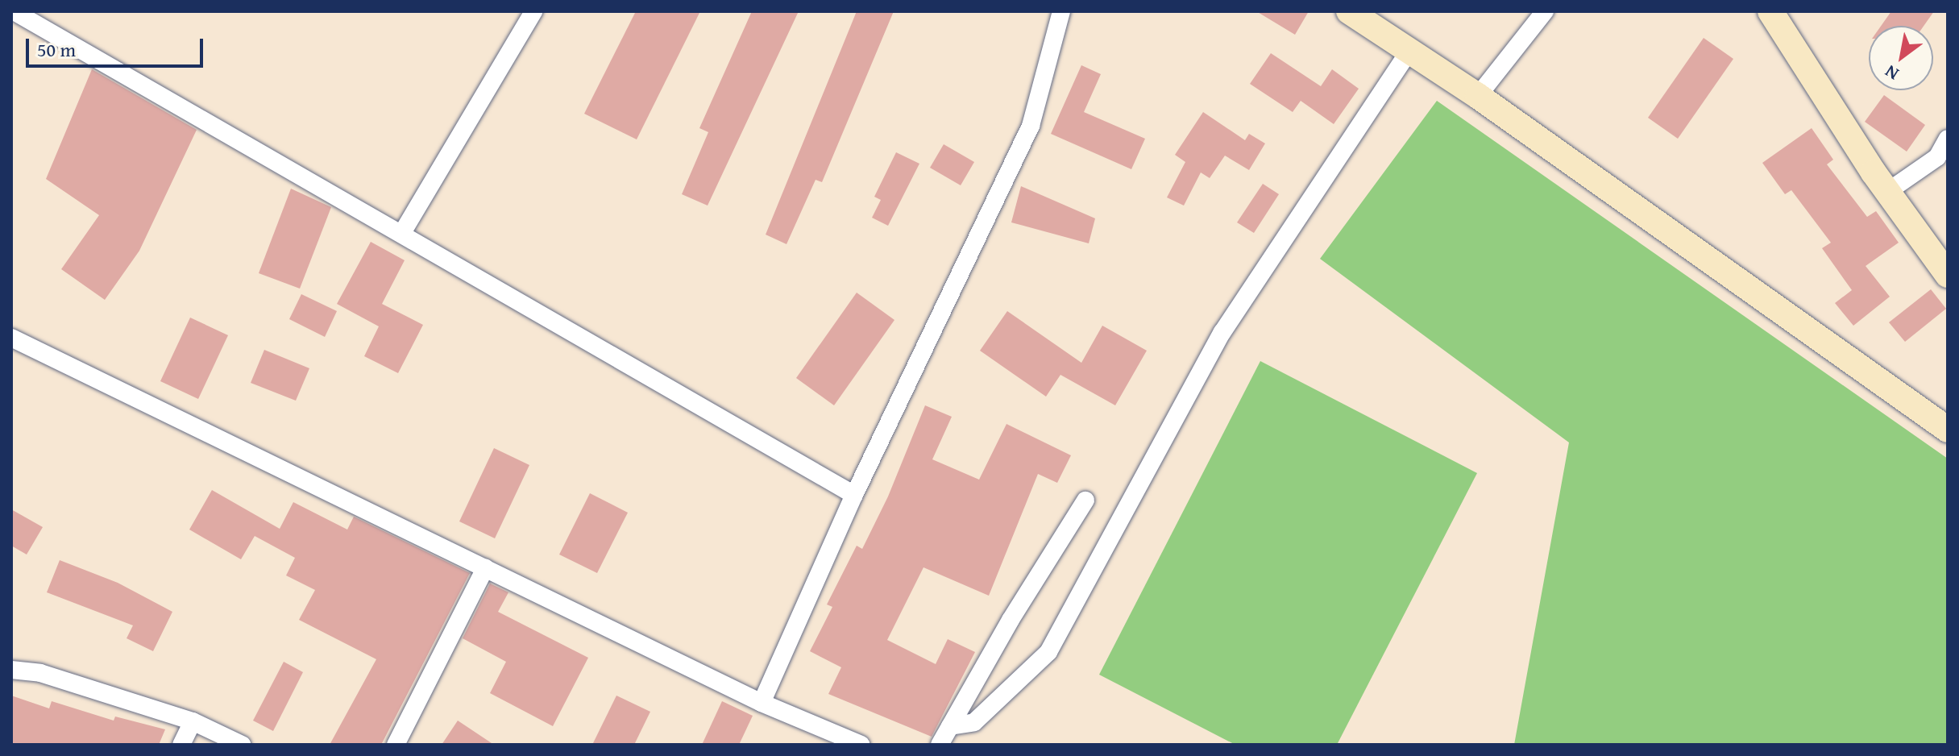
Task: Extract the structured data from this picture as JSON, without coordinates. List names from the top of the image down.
{
  "scale_bar": "50 m",
  "north": "bottom left"
}
